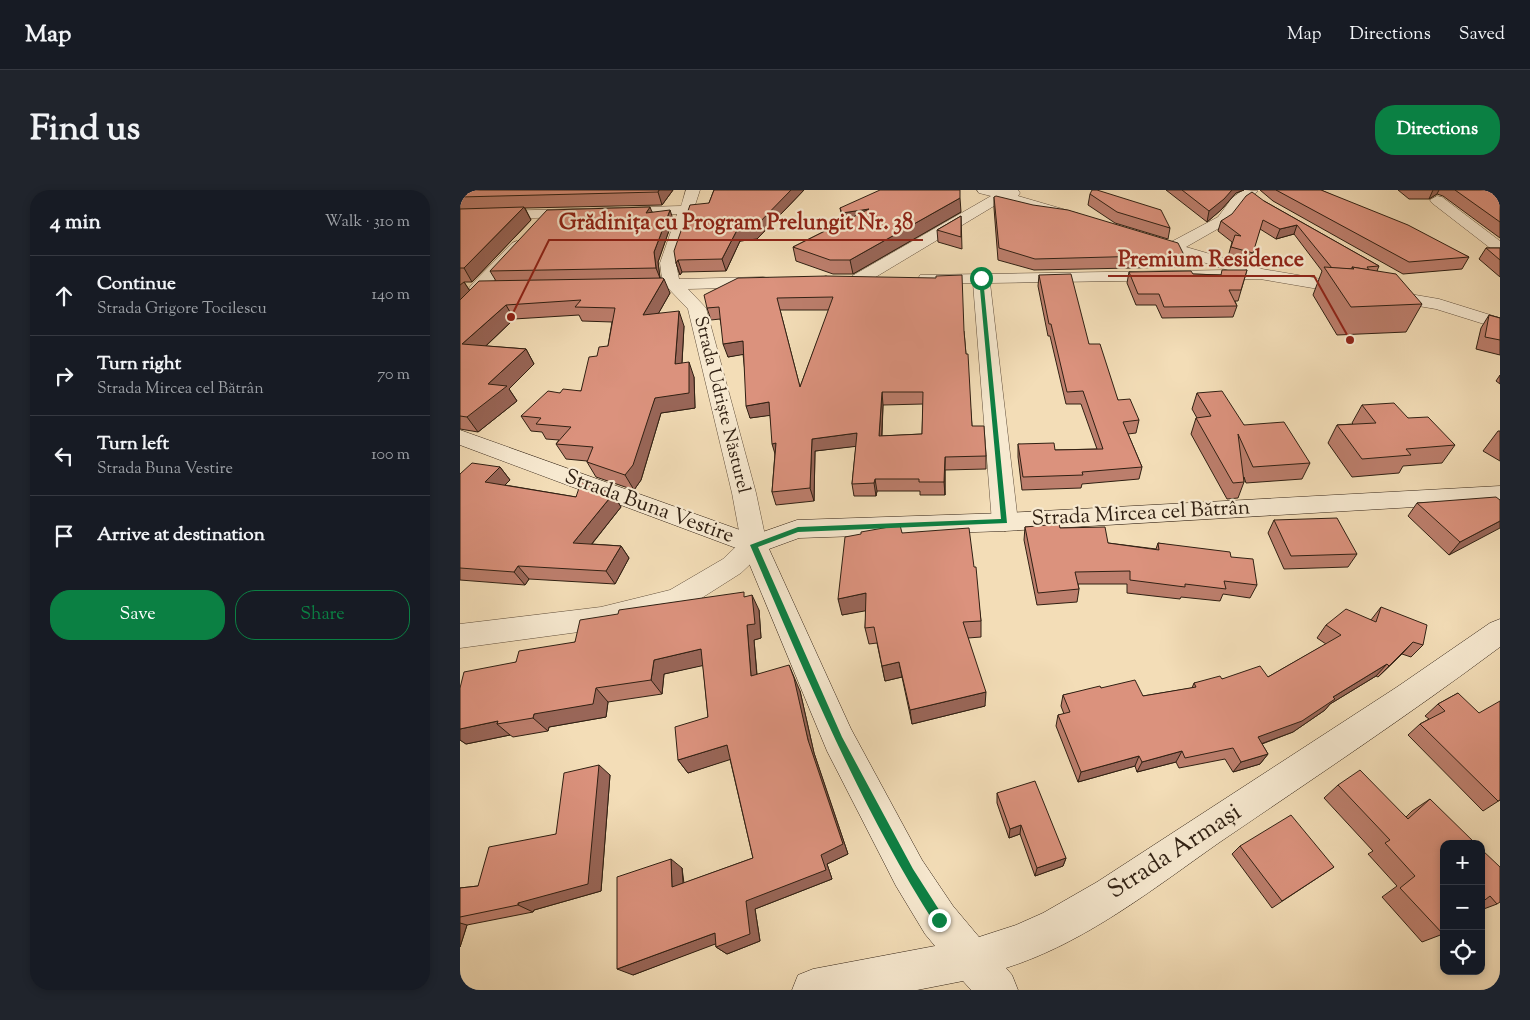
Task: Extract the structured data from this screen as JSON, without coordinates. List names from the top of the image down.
{
  "streets": {
    "street": [
      "Strada Udriște Năsturel",
      "Strada Buna Vestire",
      "Strada Mircea cel Bătrân",
      "Strada Armași"
    ]
  },
  "crossings": [
    ["Strada Udriște Năsturel", "Strada Buna Vestire"],
    ["Strada Udriște Năsturel", "Strada Mircea cel Bătrân"],
    ["Strada Buna Vestire", "Strada Mircea cel Bătrân"],
    ["Strada Buna Vestire", "Strada Armași"]
  ],
  "places": ["Grădinița cu Program Prelungit Nr. 38", "Premium Residence"],
  "page": {
    "header": "Map",
    "nav": ["Map", "Directions", "Saved"],
    "title": "Find us",
    "buttons": [
      "Directions",
      ["Save", "Share"]
    ],
    "heading": ["4 min", "Walk · 310 m"],
    "list": [
      ["Continue", "Strada Grigore Tocilescu", "140 m"],
      ["Turn right", "Strada Mircea cel Bătrân", "70 m"],
      ["Turn left", "Strada Buna Vestire", "100 m"],
      "Arrive at destination"
    ],
    "map_buttons": ["+", "−"]
  }
}
